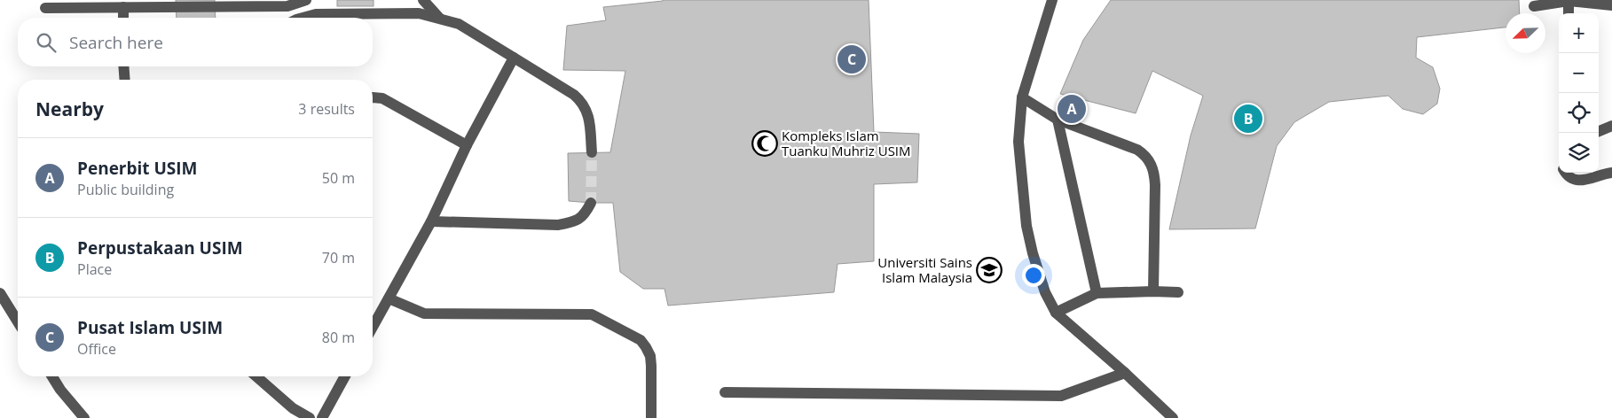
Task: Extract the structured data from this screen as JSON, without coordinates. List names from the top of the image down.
{
  "places": {
    "mosque": ["Kompleks Islam Tuanku Muhriz USIM"],
    "school or university": ["Universiti Sains Islam Malaysia"]
  },
  "north": "bottom left",
  "page": {
    "map_buttons": ["+", "−"],
    "search": "Search here",
    "pins": ["C", "A", "B"],
    "heading": ["Nearby", "3 results"],
    "list": [
      {
        "mark": "A",
        "name": "Penerbit USIM",
        "note": "Public building",
        "value": "50 m"
      },
      {
        "mark": "B",
        "name": "Perpustakaan USIM",
        "note": "Place",
        "value": "70 m"
      },
      {
        "mark": "C",
        "name": "Pusat Islam USIM",
        "note": "Office",
        "value": "80 m"
      }
    ]
  }
}
